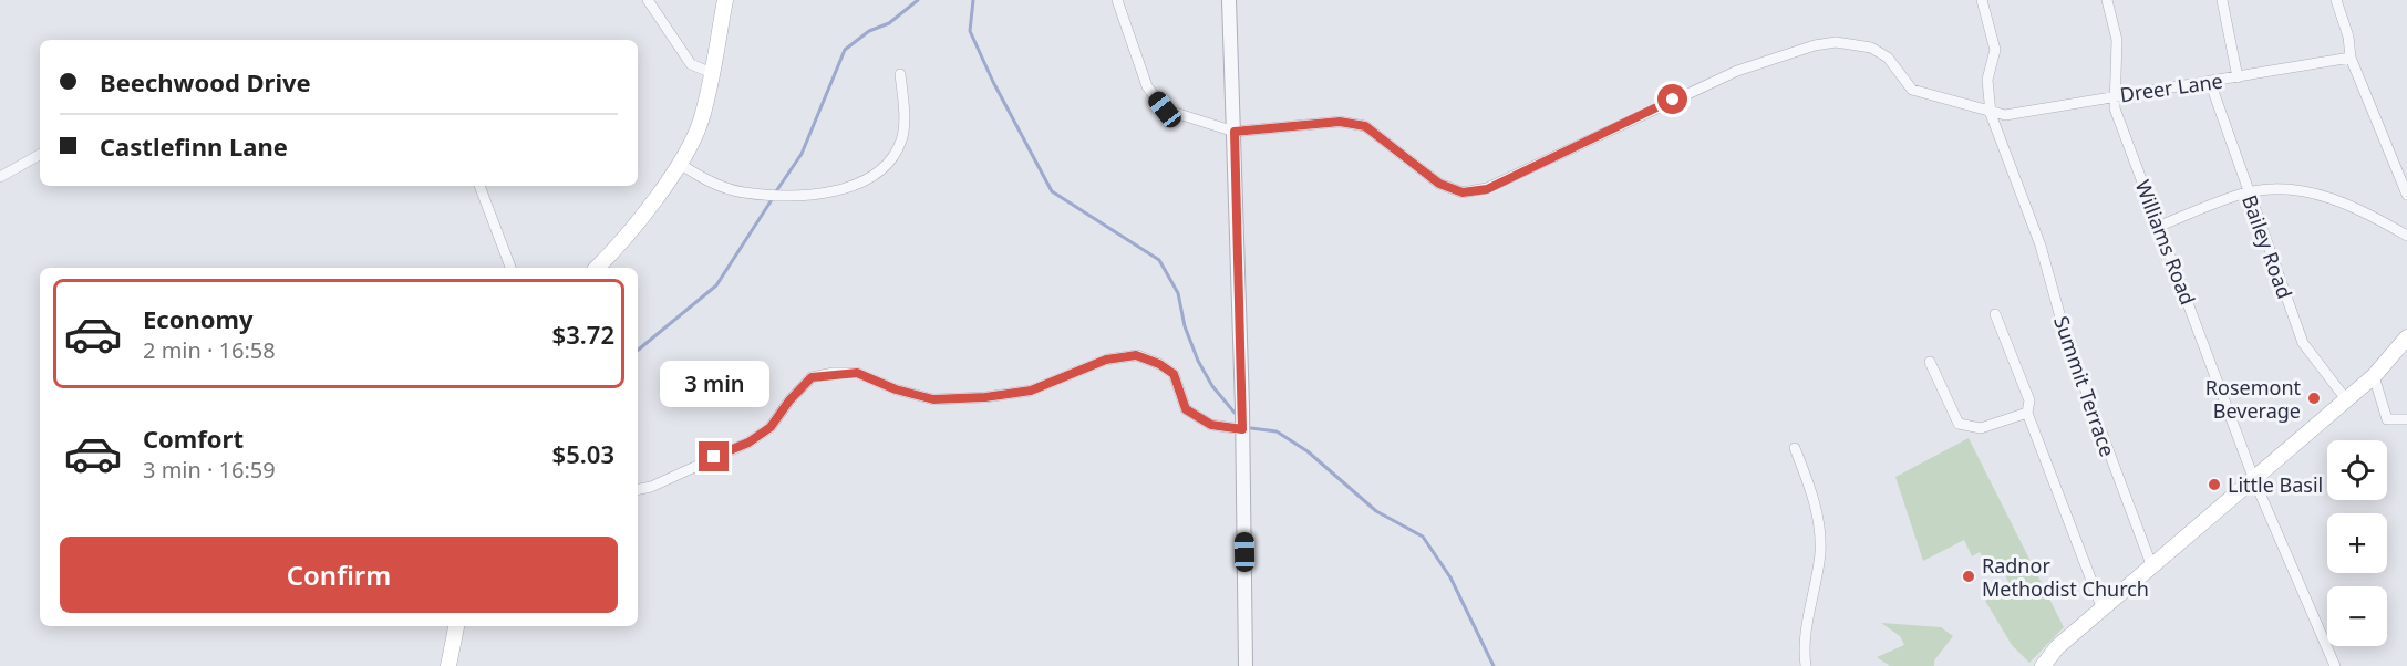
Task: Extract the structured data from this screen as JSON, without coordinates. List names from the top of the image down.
{
  "streets": {
    "street": [
      "Dreer Lane",
      "Williams Road",
      "Bailey Road",
      "Summit Terrace"
    ]
  },
  "crossings": [
    ["Dreer Lane", "Williams Road"],
    ["Dreer Lane", "Bailey Road"],
    ["Dreer Lane", "Summit Terrace"]
  ],
  "places": ["Rosemont Beverage", "Little Basil", "Radnor Methodist Church"],
  "page": {
    "banner": ["Beechwood Drive", "Castlefinn Lane"],
    "list": [
      {
        "name": "Economy",
        "note": "2 min · 16:58",
        "value": "$3.72"
      },
      {
        "name": "Comfort",
        "note": "3 min · 16:59",
        "value": "$5.03"
      }
    ],
    "bubble": "3 min",
    "map_buttons": ["+", "−"],
    "buttons": "Confirm"
  }
}
